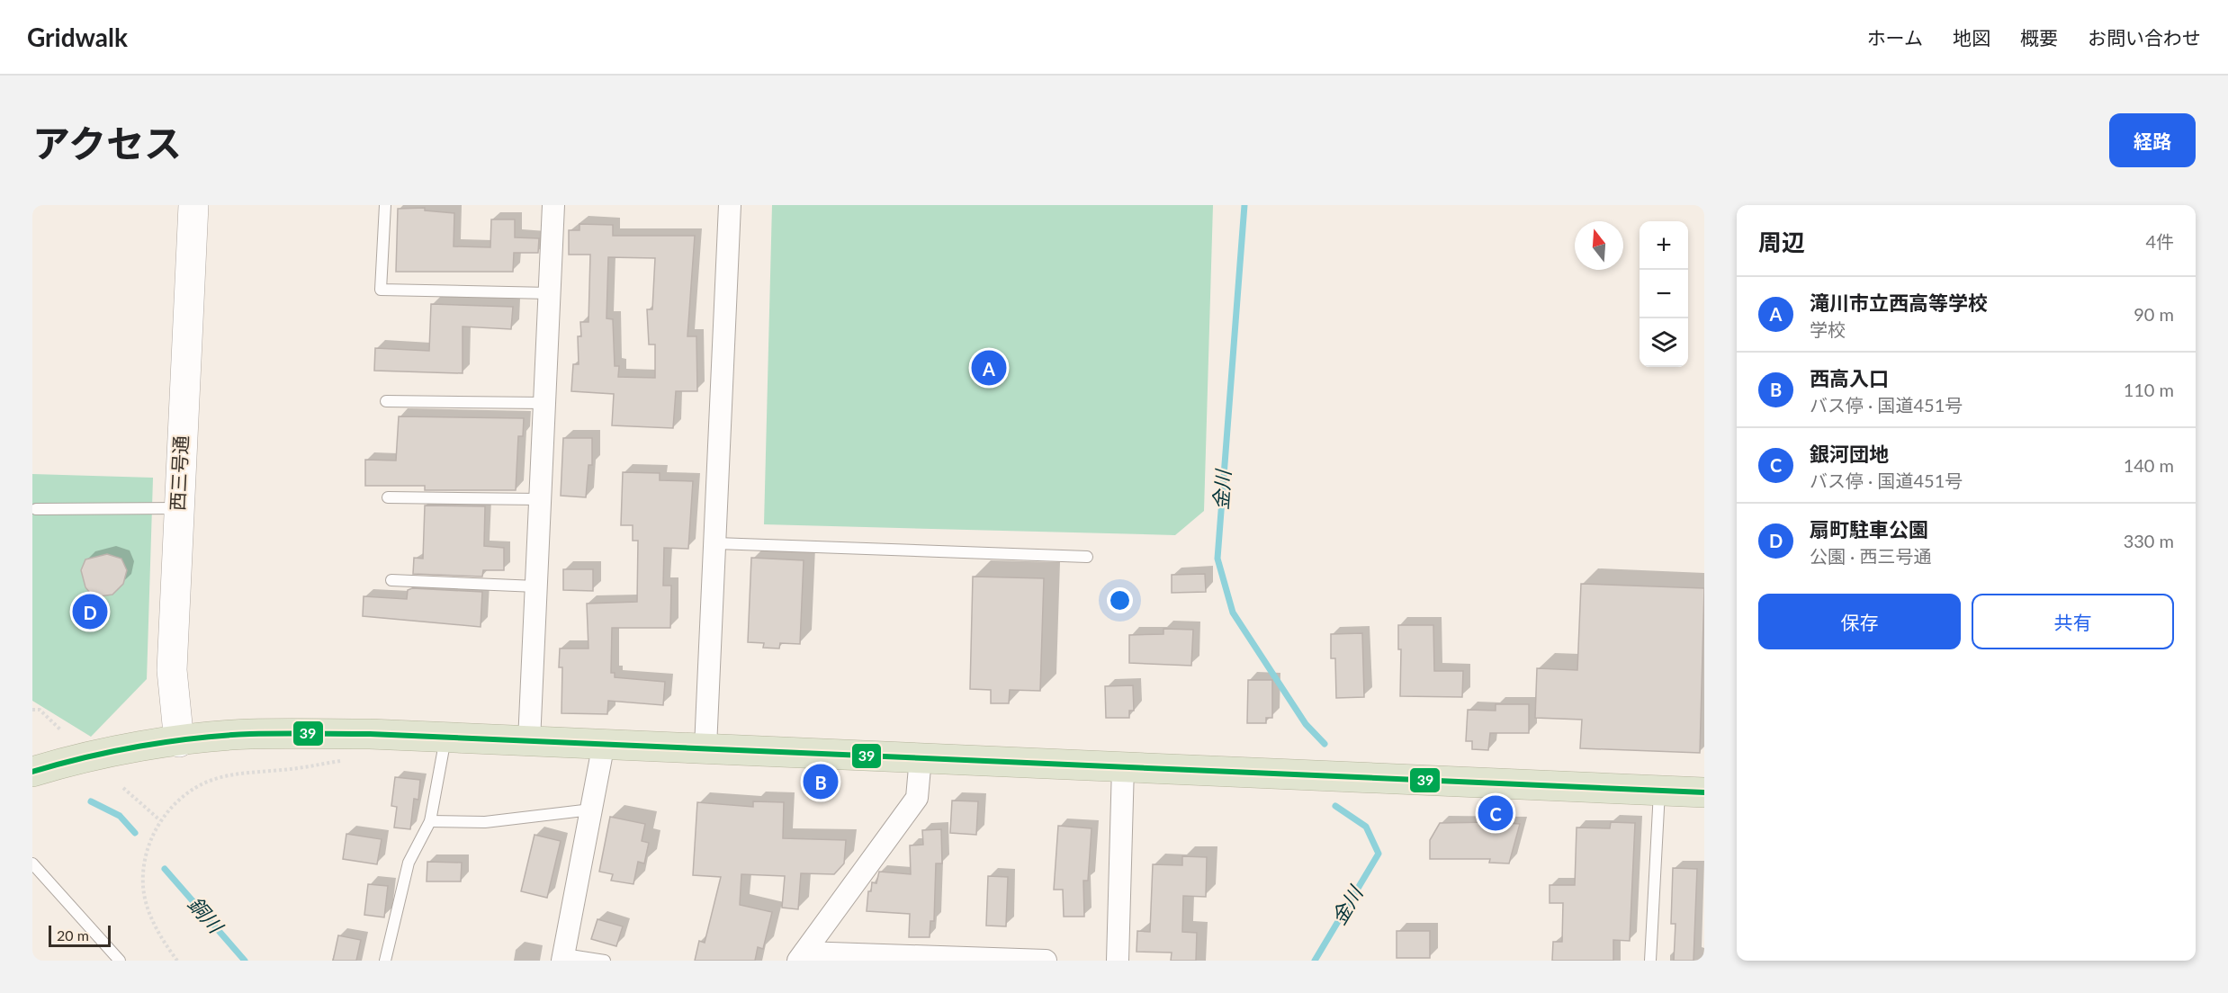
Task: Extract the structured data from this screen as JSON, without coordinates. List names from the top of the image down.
{
  "streets": {
    "street": ["西三号通"]
  },
  "water": ["金川", "銅川"],
  "lines": ["transit line 39"],
  "scale_bar": "20 m",
  "north": "top",
  "page": {
    "header": "Gridwalk",
    "nav": [
      "ホーム",
      "地図",
      "概要",
      "お問い合わせ"
    ],
    "title": "アクセス",
    "buttons": [
      "経路",
      ["保存", "共有"]
    ],
    "heading": ["周辺", "4件"],
    "map_buttons": ["+", "−"],
    "list": [
      {
        "mark": "A",
        "name": "滝川市立西高等学校",
        "note": "学校",
        "value": "90 m"
      },
      {
        "mark": "B",
        "name": "西高入口",
        "note": "バス停 · 国道451号",
        "value": "110 m"
      },
      {
        "mark": "C",
        "name": "銀河団地",
        "note": "バス停 · 国道451号",
        "value": "140 m"
      },
      {
        "mark": "D",
        "name": "扇町駐車公園",
        "note": "公園 · 西三号通",
        "value": "330 m"
      }
    ],
    "pins": [
      "A",
      "D",
      "B",
      "C"
    ],
    "scale": "20 m"
  }
}
